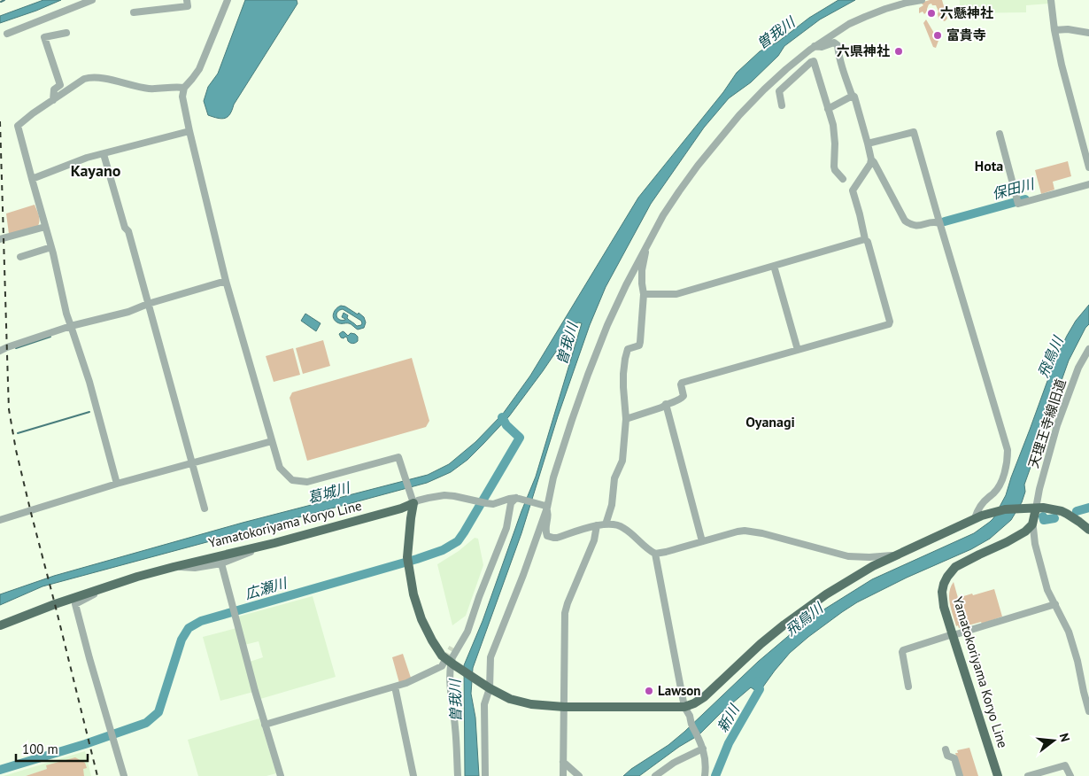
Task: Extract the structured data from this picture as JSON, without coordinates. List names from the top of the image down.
{
  "streets": {
    "main road": ["Yamatokoriyama Koryo Line"],
    "street": ["天理王寺線旧道"]
  },
  "districts": ["Hota", "Kayano", "Oyanagi"],
  "water": [
    "曽我川",
    "保田川",
    "飛鳥川",
    "葛城川",
    "広瀬川",
    "新川"
  ],
  "places": [
    "六懸神社",
    "富貴寺",
    "六県神社",
    "Lawson"
  ],
  "scale_bar": "100 m",
  "north": "right"
}
